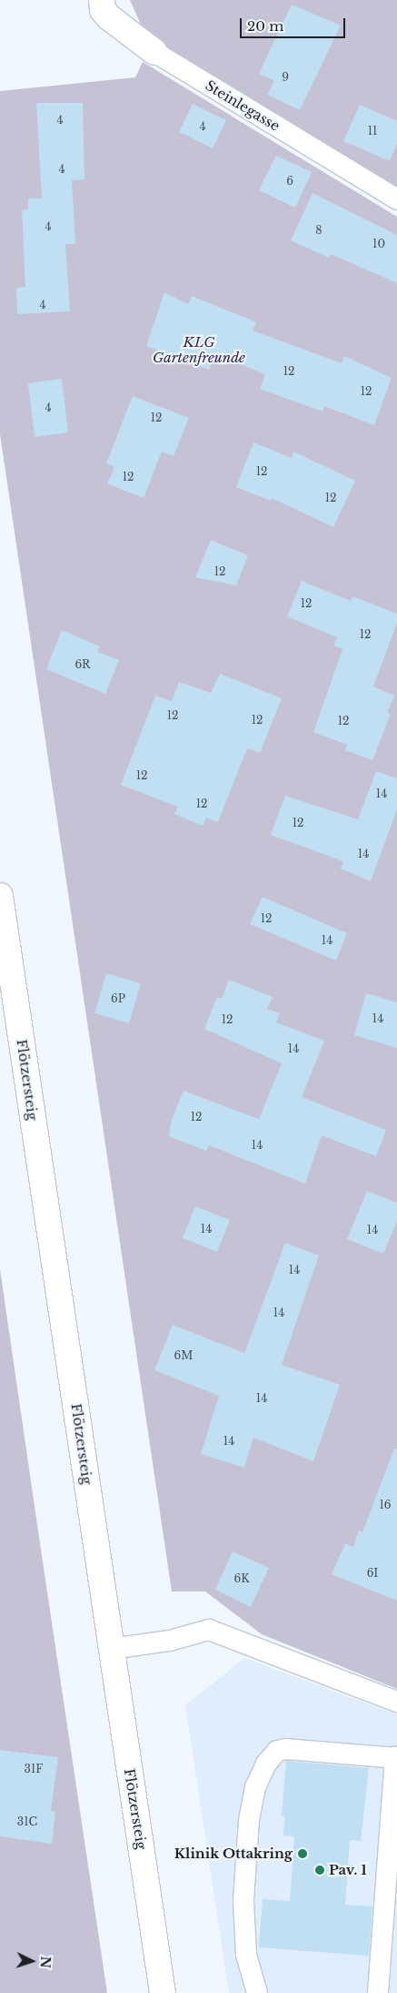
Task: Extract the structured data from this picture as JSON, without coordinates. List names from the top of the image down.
{
  "streets": {
    "main road": ["Steinlegasse", "Flötzersteig"]
  },
  "parks": ["KLG Gartenfreunde"],
  "places": ["Klinik Ottakring", "Pav. 1"],
  "house_numbers": [
    "9",
    "4",
    "4",
    "11",
    "4",
    "6",
    "4",
    "8",
    "10",
    "4",
    "12",
    "12",
    "4",
    "12",
    "12",
    "12",
    "12",
    "12",
    "12",
    "12",
    "6R",
    "12",
    "12",
    "12",
    "12",
    "14",
    "12",
    "12",
    "14",
    "12",
    "14",
    "6P",
    "14",
    "12",
    "14",
    "12",
    "14",
    "14",
    "14",
    "14",
    "14",
    "6M",
    "14",
    "14",
    "16",
    "6I",
    "6K",
    "31F",
    "31C"
  ],
  "scale_bar": "20 m",
  "north": "right"
}
